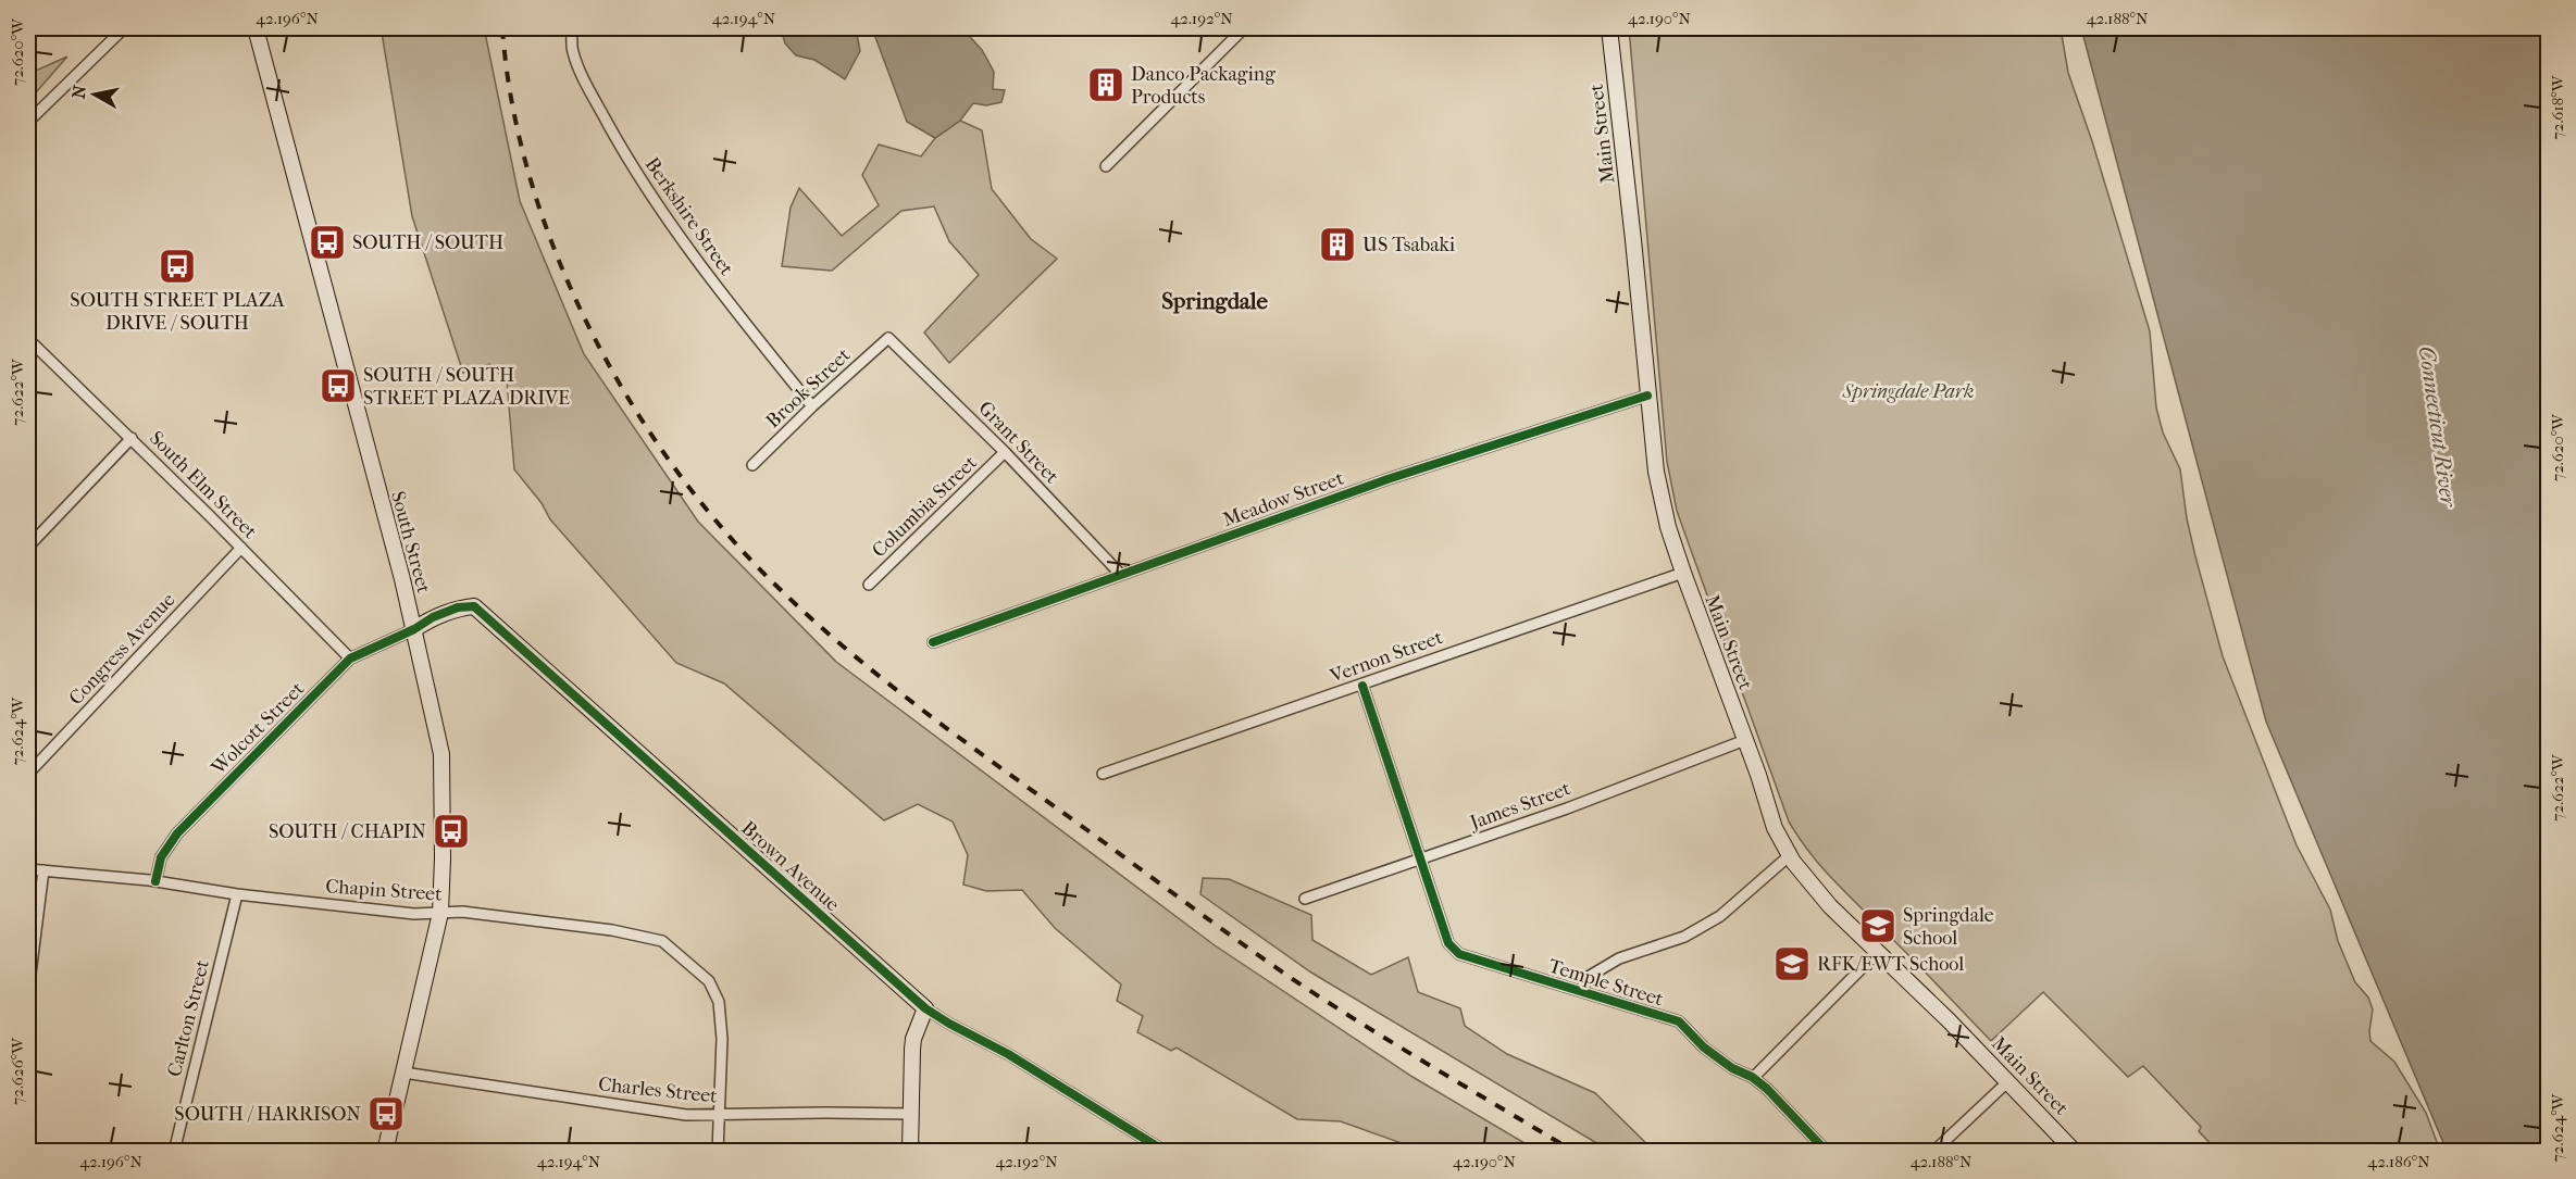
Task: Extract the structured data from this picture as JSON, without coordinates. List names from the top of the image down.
{
  "streets": {
    "main road": ["Main Street", "South Street", "Brown Avenue"],
    "street": [
      "Berkshire Street",
      "Brook Street",
      "Grant Street",
      "South Elm Street",
      "Meadow Street",
      "Columbia Street",
      "Congress Avenue",
      "Vernon Street",
      "Wolcott Street",
      "James Street",
      "Chapin Street",
      "Temple Street",
      "Carlton Street",
      "Charles Street"
    ]
  },
  "crossings": [
    ["Main Street", "Meadow Street"],
    ["Main Street", "Vernon Street"],
    ["Main Street", "James Street"],
    ["Berkshire Street", "Brook Street"],
    ["Brook Street", "Grant Street"],
    ["Grant Street", "Meadow Street"],
    ["Grant Street", "Columbia Street"],
    ["South Elm Street", "Congress Avenue"],
    ["South Elm Street", "Wolcott Street"],
    ["South Street", "Wolcott Street"],
    ["South Street", "Brown Avenue"],
    ["South Street", "Chapin Street"],
    ["South Street", "Charles Street"],
    ["Vernon Street", "Temple Street"],
    ["Wolcott Street", "Brown Avenue"],
    ["Wolcott Street", "Chapin Street"],
    ["James Street", "Temple Street"],
    ["Chapin Street", "Carlton Street"],
    ["Chapin Street", "Charles Street"]
  ],
  "districts": ["Springdale"],
  "water": ["Connecticut River"],
  "parks": ["Springdale Park"],
  "places": {
    "building": ["Danco Packaging Products", "US Tsabaki"],
    "bus stop": [
      "SOUTH / SOUTH",
      "SOUTH STREET PLAZA DRIVE / SOUTH",
      "SOUTH / SOUTH STREET PLAZA DRIVE",
      "SOUTH / CHAPIN",
      "SOUTH / HARRISON"
    ],
    "school or university": ["Springdale School", "RFK/EWT School"]
  },
  "north": "left",
  "coordinates": [
    "42.196°N",
    "42.194°N",
    "42.192°N",
    "42.190°N",
    "42.188°N",
    "72.620°W",
    "72.618°W",
    "72.622°W",
    "72.624°W",
    "72.626°W",
    "42.186°N"
  ]
}
